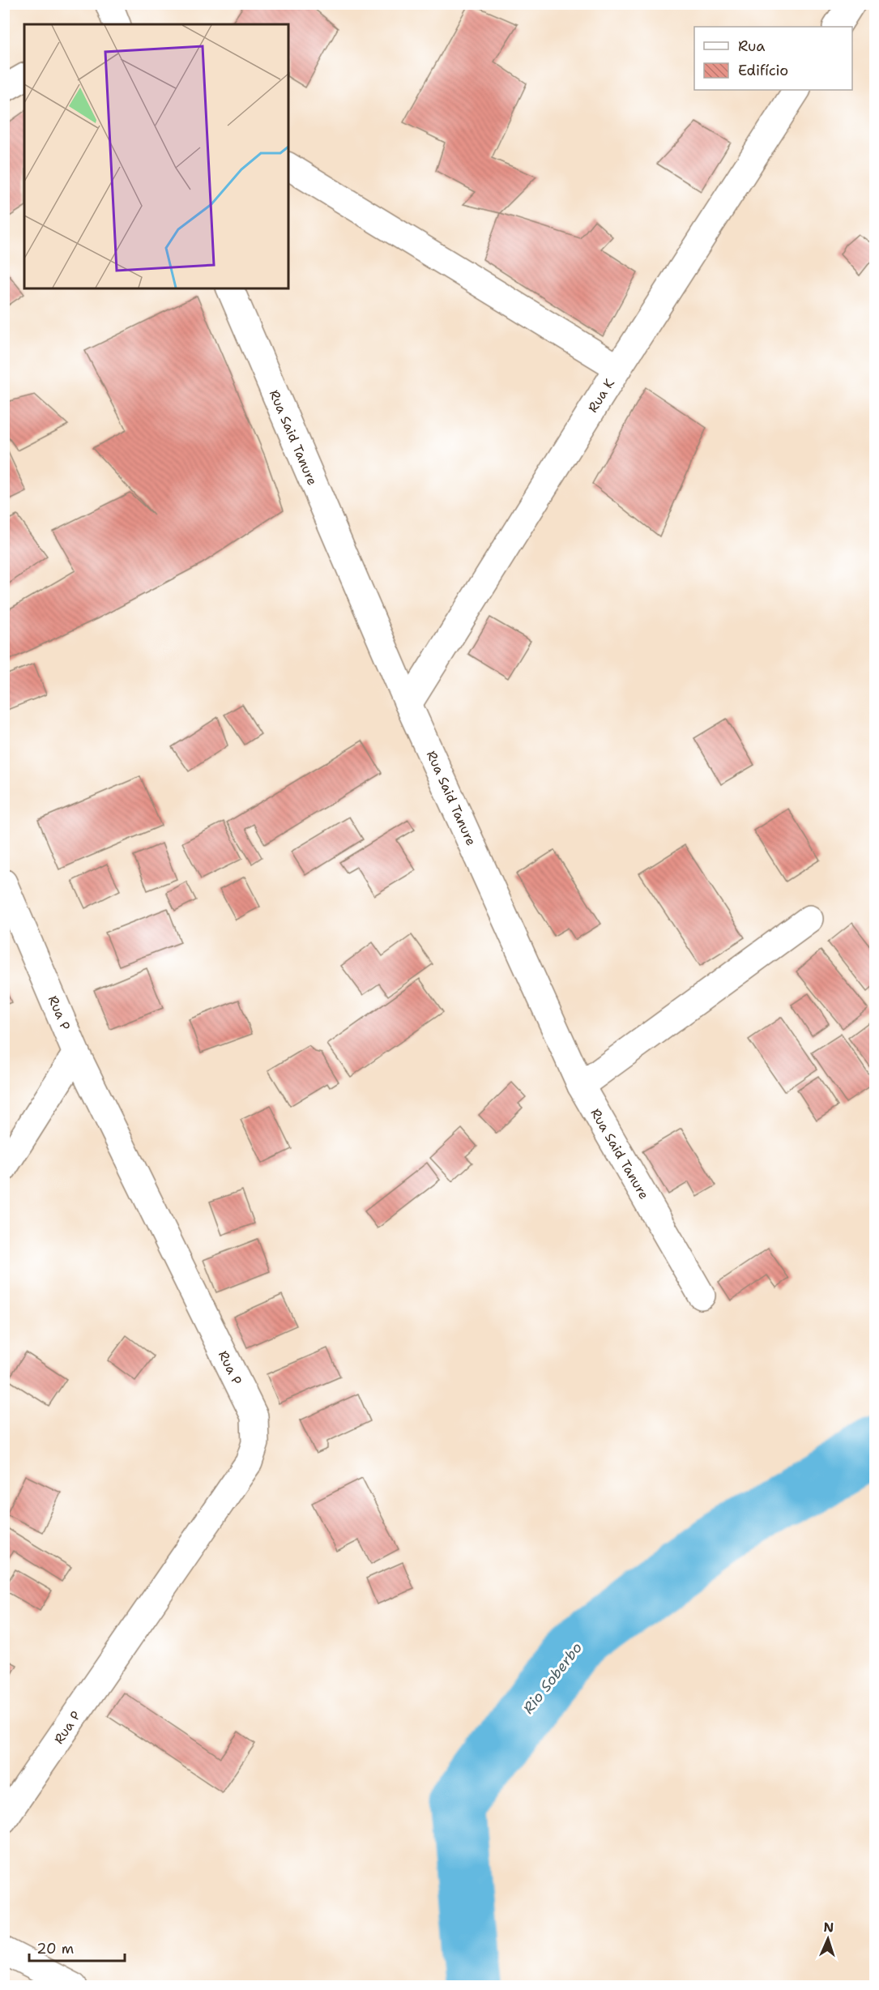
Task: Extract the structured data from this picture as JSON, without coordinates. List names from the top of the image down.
{
  "streets": {
    "street": ["Rua K", "Rua Said Tanure", "Rua P"]
  },
  "crossings": [
    ["Rua K", "Rua Said Tanure"]
  ],
  "water": ["Rio Soberbo"],
  "legend": ["Rua", "Edifício"],
  "scale_bar": "20 m",
  "north": "top"
}
